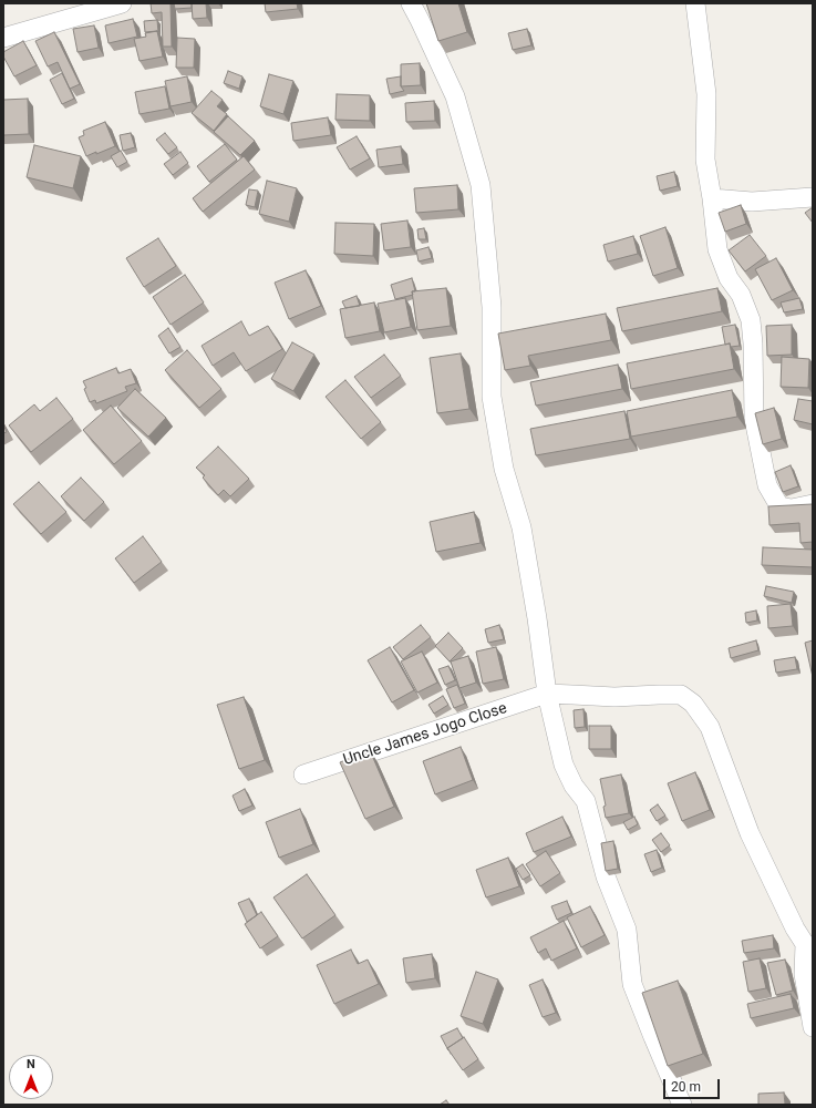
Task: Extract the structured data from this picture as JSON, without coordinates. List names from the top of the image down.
{
  "streets": {
    "street": ["Uncle James Jogo Close"]
  },
  "scale_bar": "20 m",
  "north": "top"
}
